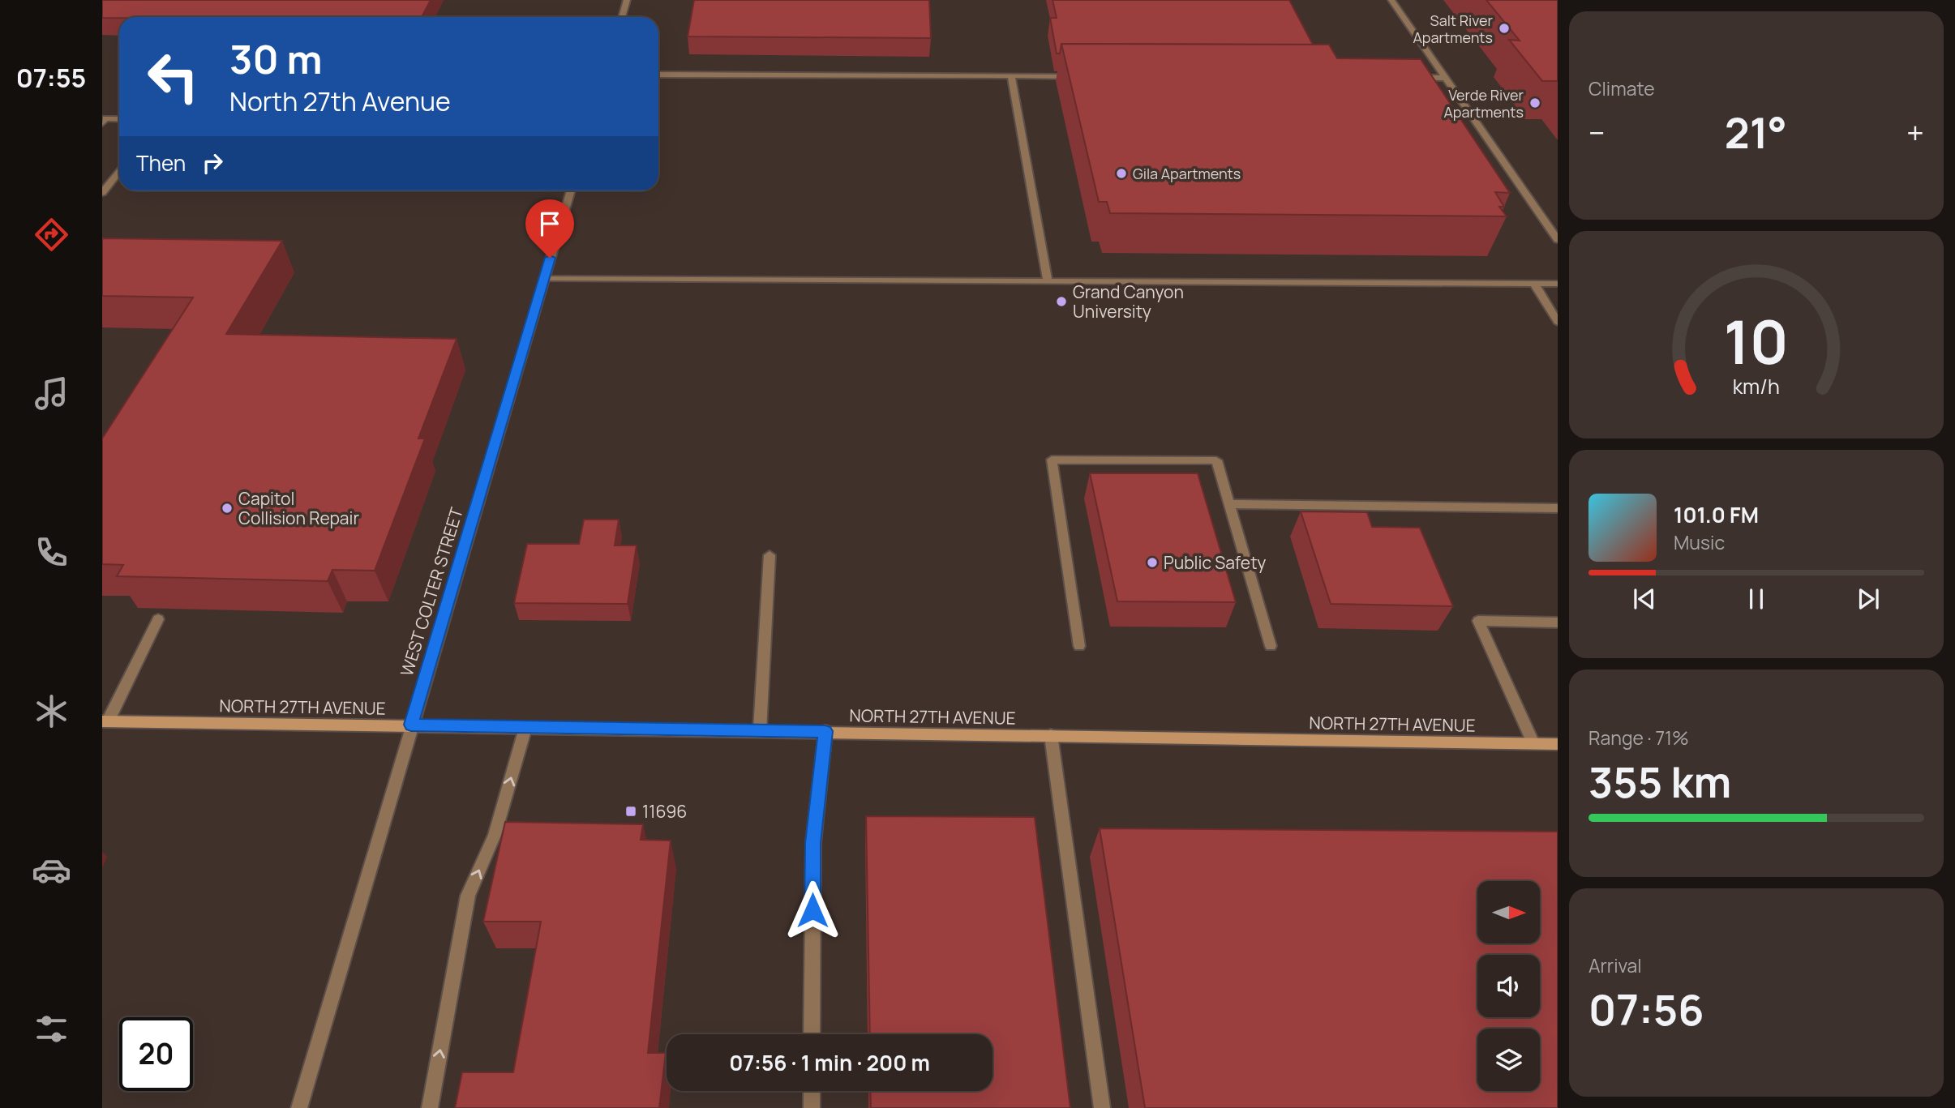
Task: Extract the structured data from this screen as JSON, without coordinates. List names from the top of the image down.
{
  "streets": {
    "main road": ["NORTH 27TH AVENUE"],
    "street": ["WEST COLTER STREET"]
  },
  "crossings": [
    ["WEST COLTER STREET", "NORTH 27TH AVENUE"]
  ],
  "places": {
    "other": [
      "Salt River Apartments",
      "Verde River Apartments",
      "Gila Apartments",
      "Grand Canyon University",
      "Capitol Collision Repair",
      "Public Safety"
    ],
    "transit": ["11696"]
  },
  "north": "right",
  "page": {
    "tabs": "07:55",
    "tile": [
      "Climate",
      ["Range · 71%", "355 km"],
      ["Arrival", "07:56"]
    ],
    "turn": ["30 m", "North 27th Avenue"],
    "heat": ["−", "21°", "+"],
    "then": "Then",
    "song": ["101.0 FM", "Music"],
    "limit": "20",
    "trip": "07:56 · 1 min · 200 m",
    "gauge": ["10", "km/h"]
  }
}
